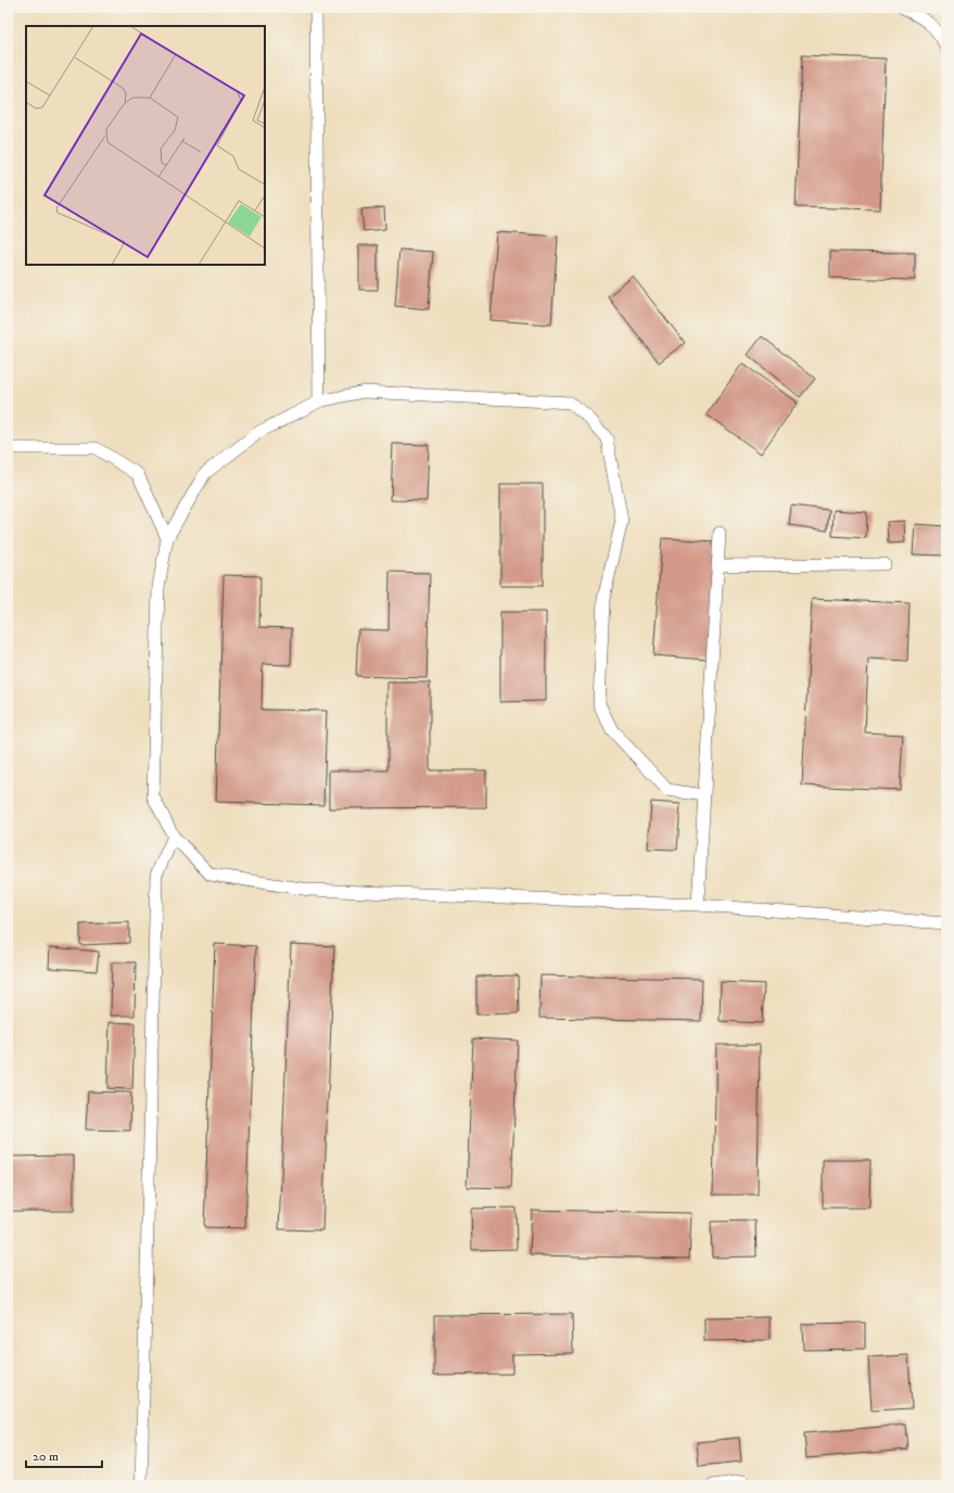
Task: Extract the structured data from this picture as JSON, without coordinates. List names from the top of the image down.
{
  "scale_bar": "20 m"
}
